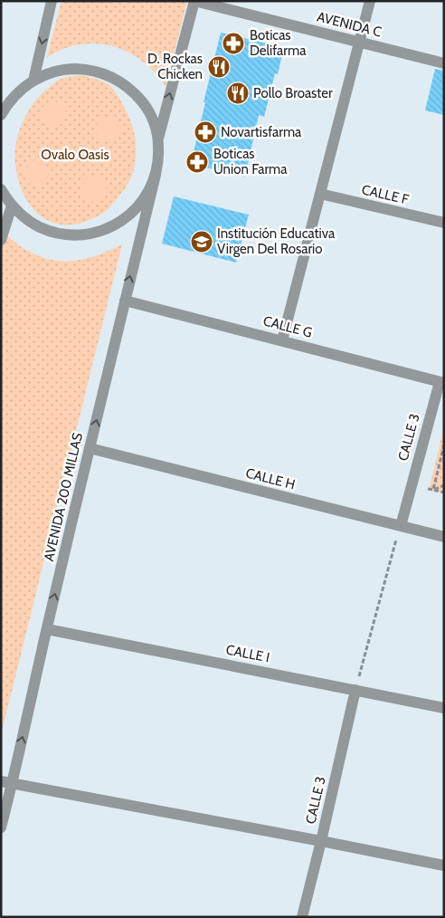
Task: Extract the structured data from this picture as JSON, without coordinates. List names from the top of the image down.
{
  "streets": {
    "street": [
      "AVENIDA C",
      "CALLE F",
      "CALLE G",
      "CALLE 3",
      "CALLE H",
      "AVENIDA 200 MILLAS",
      "CALLE I"
    ]
  },
  "crossings": [
    ["CALLE G", "CALLE 3"],
    ["CALLE G", "AVENIDA 200 MILLAS"],
    ["CALLE 3", "CALLE H"],
    ["CALLE 3", "CALLE I"],
    ["CALLE H", "AVENIDA 200 MILLAS"],
    ["AVENIDA 200 MILLAS", "CALLE I"]
  ],
  "one_way": ["AVENIDA 200 MILLAS"],
  "parks": ["Ovalo Oasis"],
  "places": {
    "pharmacy": ["Boticas Delifarma", "Novartisfarma", "Boticas Union Farma"],
    "restaurant": ["D. Rockas Chicken", "Pollo Broaster"],
    "school or university": ["Institución Educativa Virgen Del Rosario"]
  }
}
